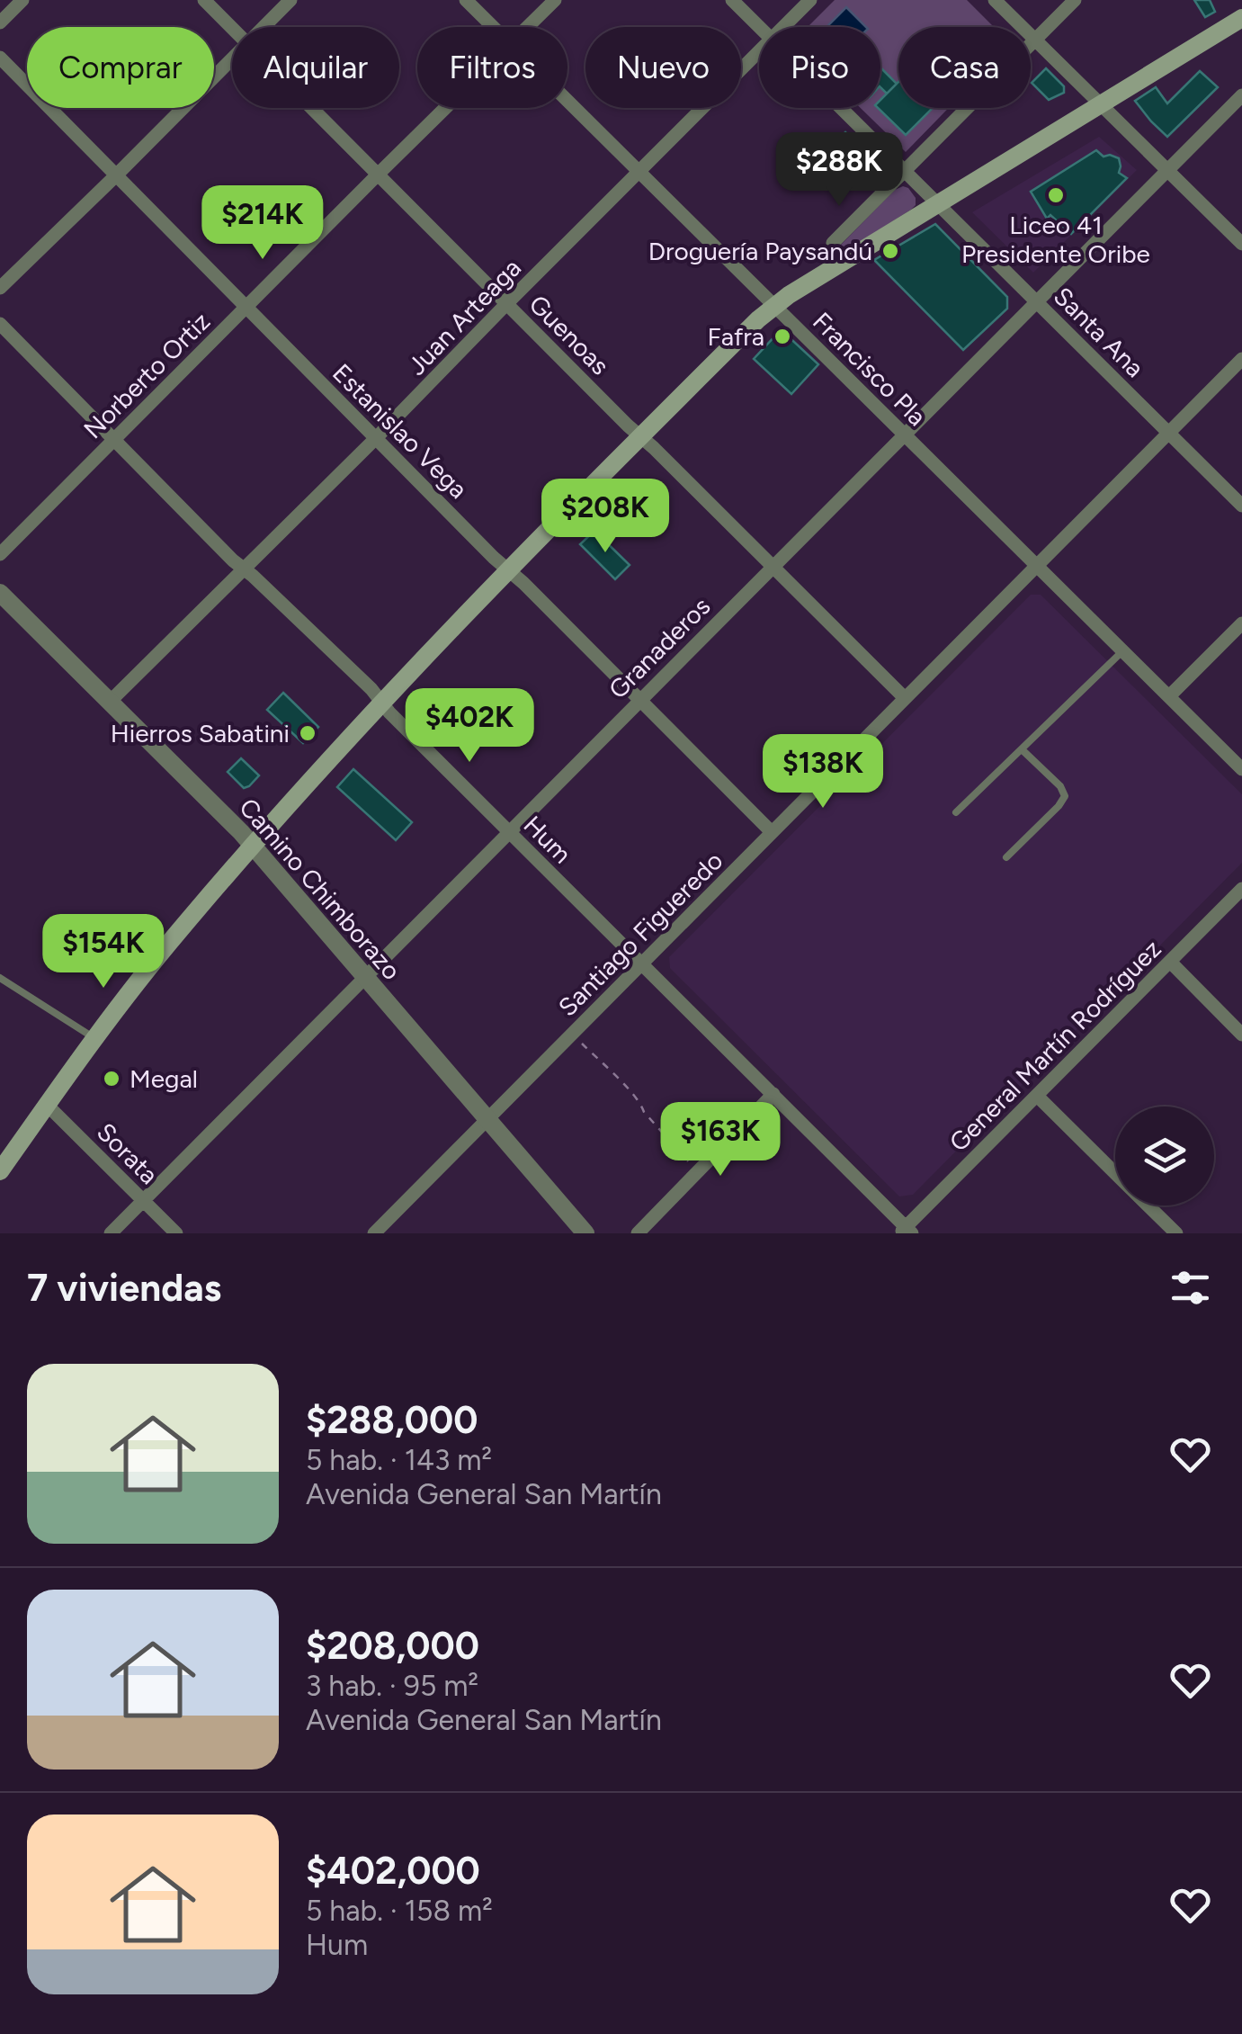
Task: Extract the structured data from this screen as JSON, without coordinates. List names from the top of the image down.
{
  "streets": {
    "street": [
      "Juan Arteaga",
      "Santa Ana",
      "Guenoas",
      "Francisco Pla",
      "Norberto Ortiz",
      "Estanislao Vega",
      "Granaderos",
      "Hum",
      "Camino Chimborazo",
      "Santiago Figueredo",
      "General Martín Rodríguez",
      "Sorata"
    ]
  },
  "crossings": [
    ["Juan Arteaga", "Guenoas"],
    ["Juan Arteaga", "Francisco Pla"],
    ["Juan Arteaga", "Estanislao Vega"],
    ["Juan Arteaga", "Hum"],
    ["Juan Arteaga", "Camino Chimborazo"],
    ["Santa Ana", "Granaderos"],
    ["Santa Ana", "Santiago Figueredo"],
    ["Guenoas", "Norberto Ortiz"],
    ["Guenoas", "Granaderos"],
    ["Guenoas", "Santiago Figueredo"],
    ["Francisco Pla", "Granaderos"],
    ["Francisco Pla", "Santiago Figueredo"],
    ["Norberto Ortiz", "Estanislao Vega"],
    ["Norberto Ortiz", "Hum"],
    ["Estanislao Vega", "Granaderos"],
    ["Estanislao Vega", "Santiago Figueredo"],
    ["Granaderos", "Hum"],
    ["Granaderos", "Camino Chimborazo"],
    ["Granaderos", "Sorata"],
    ["Hum", "Santiago Figueredo"],
    ["Hum", "General Martín Rodríguez"],
    ["Camino Chimborazo", "Santiago Figueredo"]
  ],
  "places": [
    "Liceo 41 Presidente Oribe",
    "Droguería Paysandú",
    "Fafra",
    "Hierros Sabatini",
    "Megal"
  ],
  "page": {
    "chip": [
      "Comprar",
      "Alquilar",
      "Filtros",
      "Nuevo",
      "Piso",
      "Casa"
    ],
    "price": [
      "$288K",
      "$214K",
      "$208K",
      "$402K",
      "$138K",
      "$154K",
      "$163K"
    ],
    "heading": "7 viviendas",
    "list": [
      {
        "name": "$288,000",
        "note": "5 hab. · 143 m² · Avenida General San Martín"
      },
      {
        "name": "$208,000",
        "note": "3 hab. · 95 m² · Avenida General San Martín"
      },
      {
        "name": "$402,000",
        "note": "5 hab. · 158 m² · Hum"
      }
    ]
  }
}
